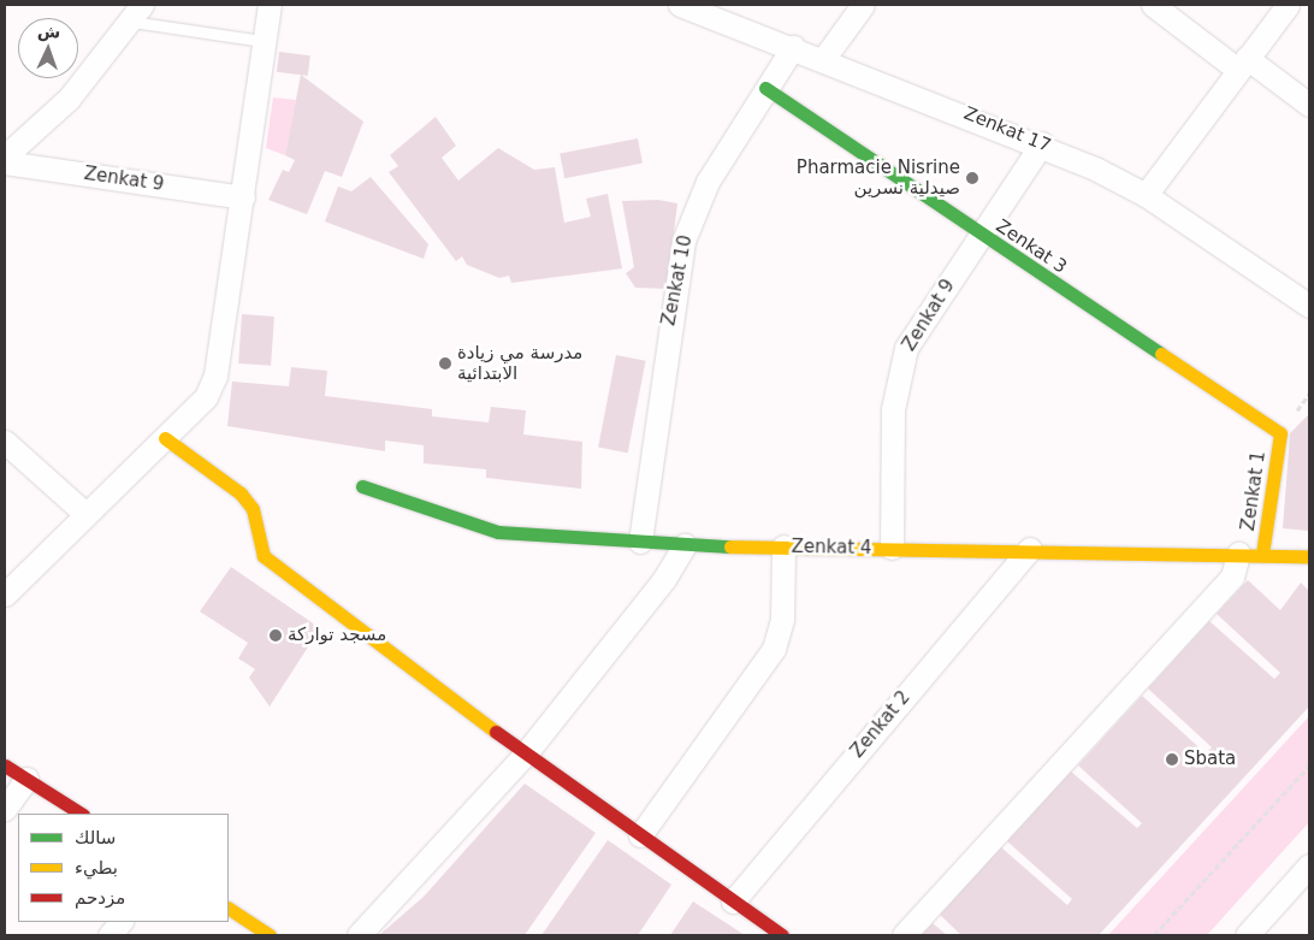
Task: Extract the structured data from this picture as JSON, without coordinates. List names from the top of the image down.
{
  "streets": {
    "street": [
      "Zenkat 17",
      "Zenkat 9",
      "Zenkat 3",
      "Zenkat 10",
      "Zenkat 1",
      "Zenkat 4",
      "Zenkat 2"
    ]
  },
  "crossings": [
    ["Zenkat 17", "Zenkat 9"],
    ["Zenkat 17", "Zenkat 10"],
    ["Zenkat 9", "Zenkat 3"],
    ["Zenkat 9", "Zenkat 4"],
    ["Zenkat 3", "Zenkat 10"],
    ["Zenkat 3", "Zenkat 1"],
    ["Zenkat 10", "Zenkat 4"],
    ["Zenkat 1", "Zenkat 4"],
    ["Zenkat 4", "Zenkat 2"]
  ],
  "places": [
    "Pharmacie Nisrine صيدلية نسرين",
    "مدرسة مي زيادة الابتدائية",
    "مسجد تواركة",
    "Sbata"
  ],
  "legend": ["سالك", "بطيء", "مزدحم"],
  "north": "top"
}
